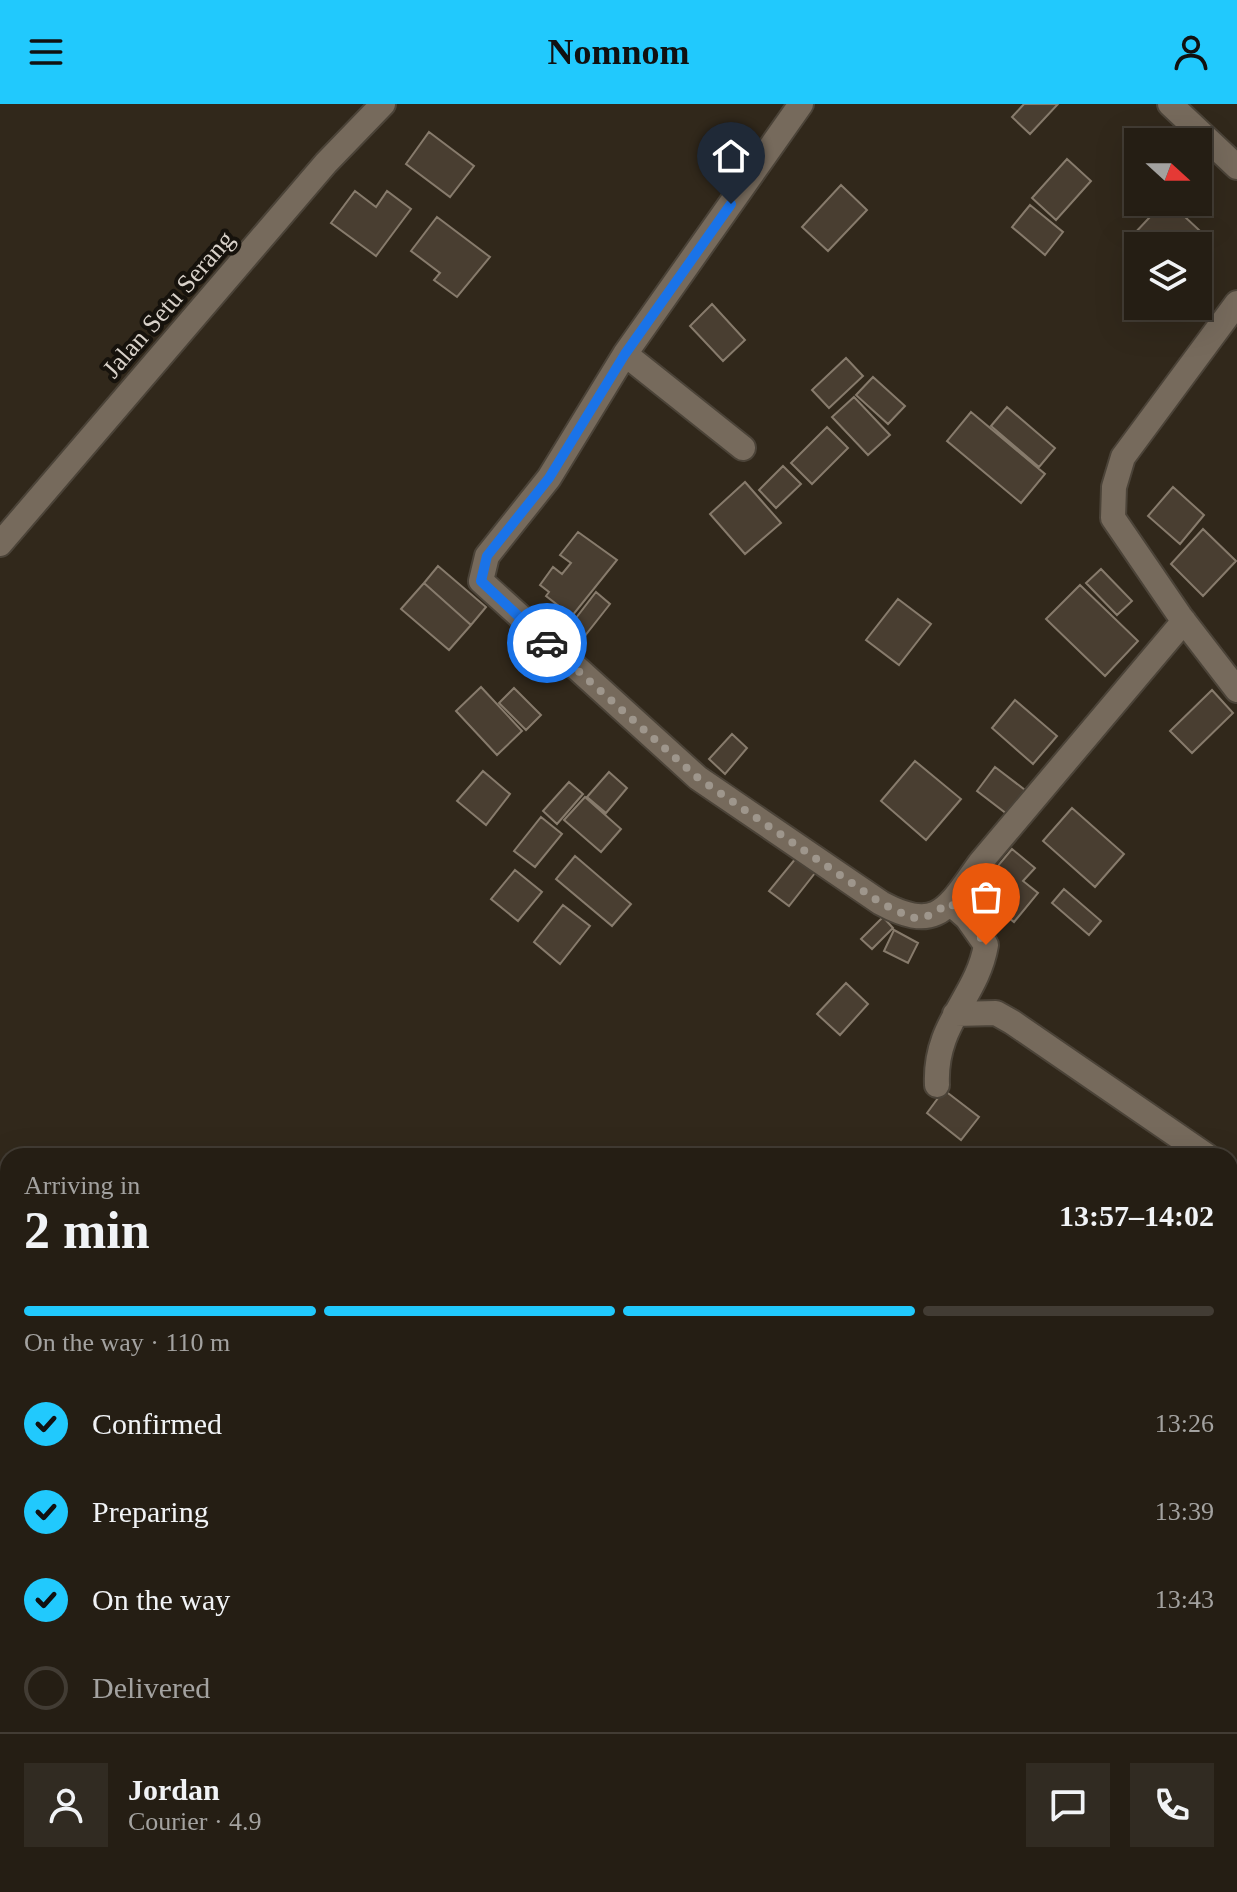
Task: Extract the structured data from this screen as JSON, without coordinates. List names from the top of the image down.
{
  "streets": {
    "street": ["Jalan Setu Serang"]
  },
  "north": "right",
  "page": {
    "header": "Nomnom",
    "heading": ["2 min", "Arriving in", "13:57–14:02"],
    "panel": ["Jordan", "Courier · 4.9"],
    "bar": "On the way · 110 m",
    "list": [
      ["Confirmed", "13:26"],
      ["Preparing", "13:39"],
      ["On the way", "13:43"],
      "Delivered"
    ]
  }
}
